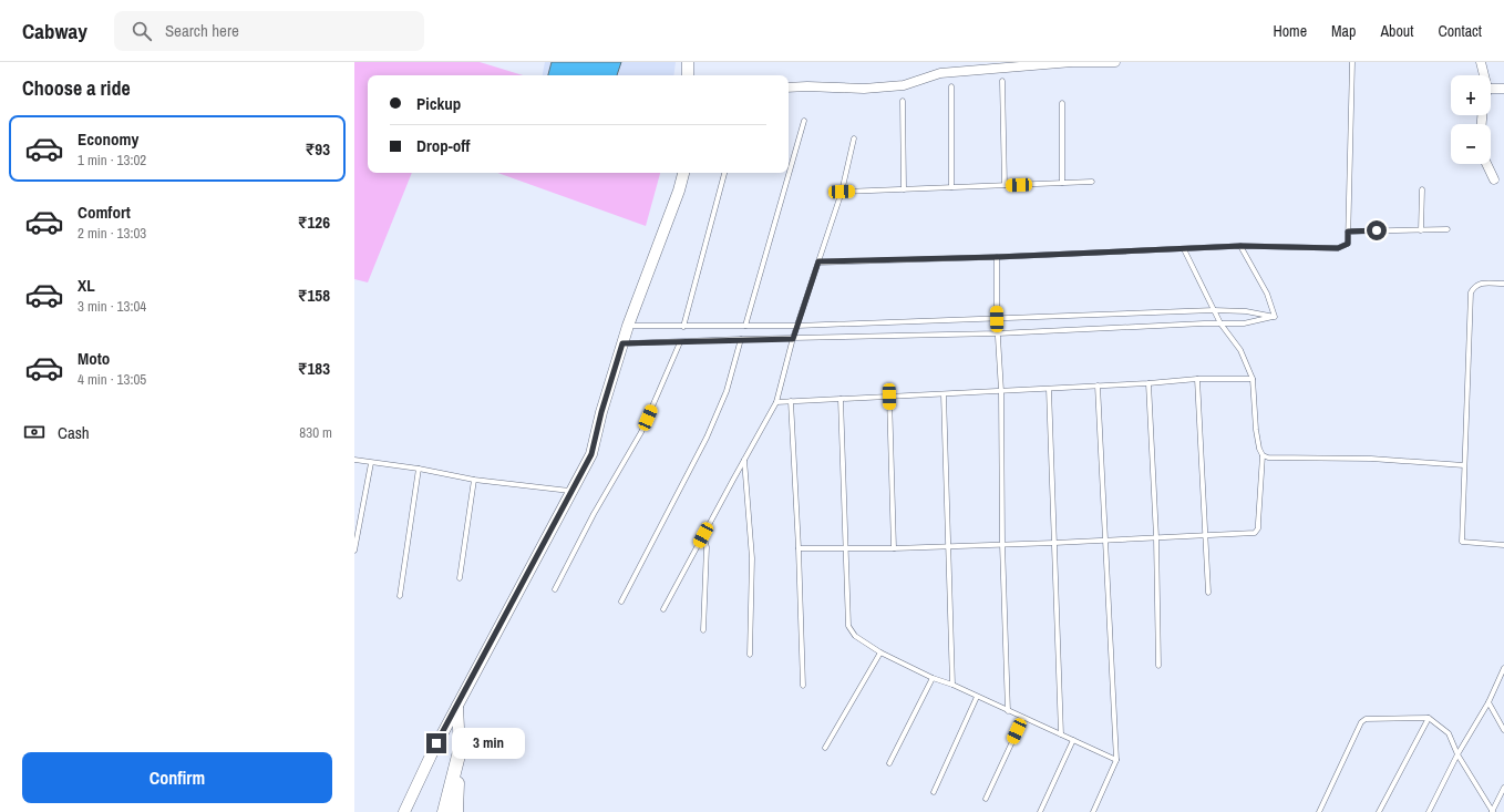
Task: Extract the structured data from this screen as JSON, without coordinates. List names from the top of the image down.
{
  "page": {
    "header": "Cabway",
    "search": "Search here",
    "nav": [
      "Home",
      "Map",
      "About",
      "Contact"
    ],
    "heading": "Choose a ride",
    "map_buttons": ["+", "−"],
    "banner": ["Pickup", "Drop-off"],
    "list": [
      {
        "name": "Economy",
        "note": "1 min · 13:02",
        "value": "₹93"
      },
      {
        "name": "Comfort",
        "note": "2 min · 13:03",
        "value": "₹126"
      },
      {
        "name": "XL",
        "note": "3 min · 13:04",
        "value": "₹158"
      },
      {
        "name": "Moto",
        "note": "4 min · 13:05",
        "value": "₹183"
      }
    ],
    "pay": ["Cash", "830 m"],
    "bubble": "3 min",
    "buttons": "Confirm"
  }
}
